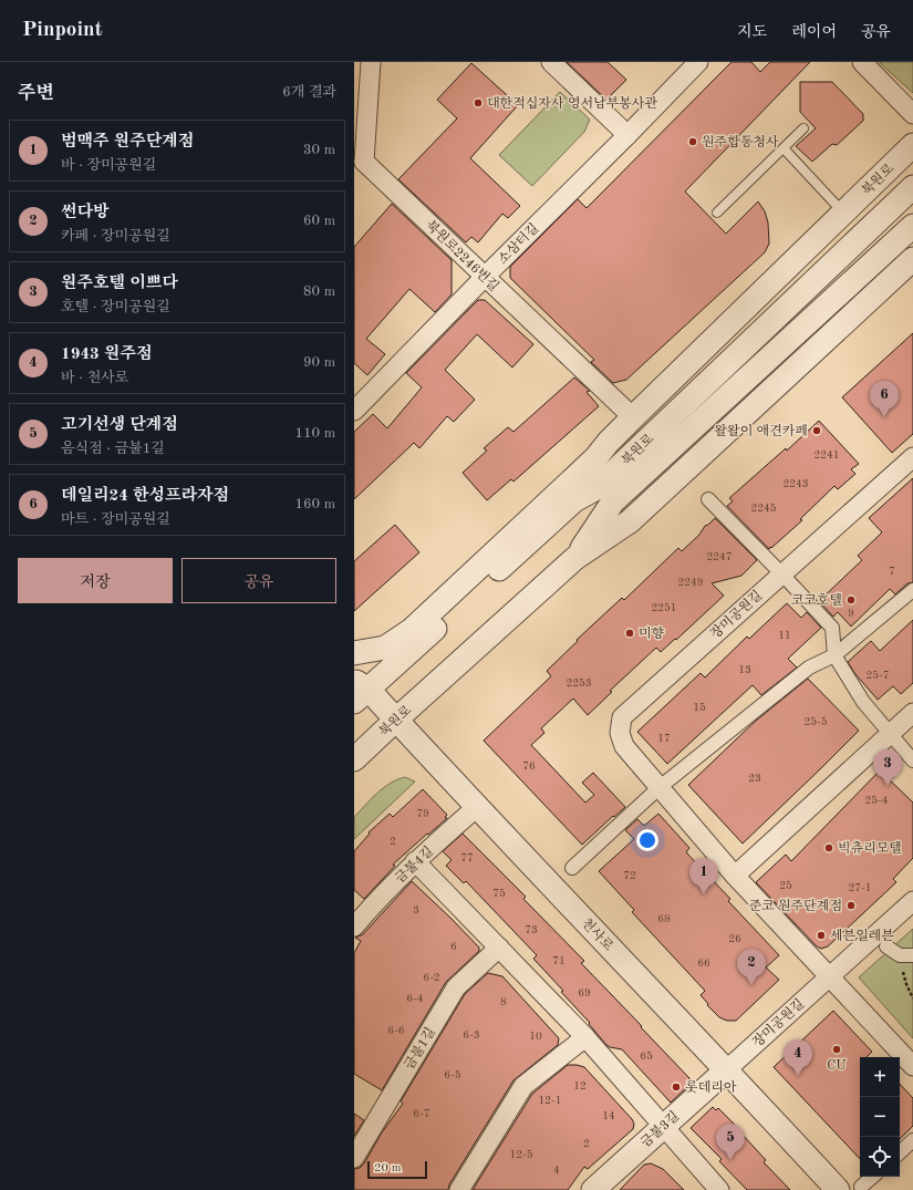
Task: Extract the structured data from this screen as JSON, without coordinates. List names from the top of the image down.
{
  "streets": {
    "street": [
      "북원로",
      "소삼터길",
      "북원로2246번길",
      "장미공원길",
      "금불4길",
      "천사로",
      "금불1길",
      "금불3길"
    ]
  },
  "crossings": [
    ["북원로", "북원로2246번길"],
    ["북원로", "천사로"],
    ["소삼터길", "북원로2246번길"],
    ["장미공원길", "천사로"],
    ["장미공원길", "금불3길"],
    ["금불4길", "천사로"],
    ["천사로", "금불3길"]
  ],
  "places": [
    "대한적십자사 영서남부봉사관",
    "원주합동청사",
    "왈왈이 애견카페",
    "코코호텔",
    "미향",
    "빅츄리모텔",
    "준코 원주단계점",
    "세븐일레븐",
    "CU",
    "롯데리아"
  ],
  "house_numbers": [
    "2241",
    "2243",
    "2245",
    "2247",
    "7",
    "2249",
    "2251",
    "9",
    "11",
    "13",
    "25-7",
    "2253",
    "15",
    "25-5",
    "17",
    "76",
    "23",
    "25-4",
    "79",
    "2",
    "77",
    "72",
    "25",
    "27-1",
    "75",
    "3",
    "68",
    "73",
    "26",
    "6",
    "71",
    "66",
    "6-2",
    "69",
    "6-4",
    "8",
    "6-6",
    "6-3",
    "10",
    "65",
    "6-5",
    "12",
    "12-1",
    "6-7",
    "14",
    "2",
    "12-5",
    "4"
  ],
  "scale_bar": "20 m",
  "page": {
    "header": "Pinpoint",
    "nav": ["지도", "레이어", "공유"],
    "heading": ["주변", "6개 결과"],
    "list": [
      {
        "mark": "1",
        "name": "범맥주 원주단계점",
        "note": "바 · 장미공원길",
        "value": "30 m"
      },
      {
        "mark": "2",
        "name": "썬다방",
        "note": "카페 · 장미공원길",
        "value": "60 m"
      },
      {
        "mark": "3",
        "name": "원주호텔 이쁘다",
        "note": "호텔 · 장미공원길",
        "value": "80 m"
      },
      {
        "mark": "4",
        "name": "1943 원주점",
        "note": "바 · 천사로",
        "value": "90 m"
      },
      {
        "mark": "5",
        "name": "고기선생 단계점",
        "note": "음식점 · 금불1길",
        "value": "110 m"
      },
      {
        "mark": "6",
        "name": "데일리24 한성프라자점",
        "note": "마트 · 장미공원길",
        "value": "160 m"
      }
    ],
    "pins": [
      "6",
      "3",
      "1",
      "2",
      "4",
      "5"
    ],
    "buttons": ["저장", "공유"],
    "map_buttons": ["+", "−"],
    "scale": "20 m"
  }
}
